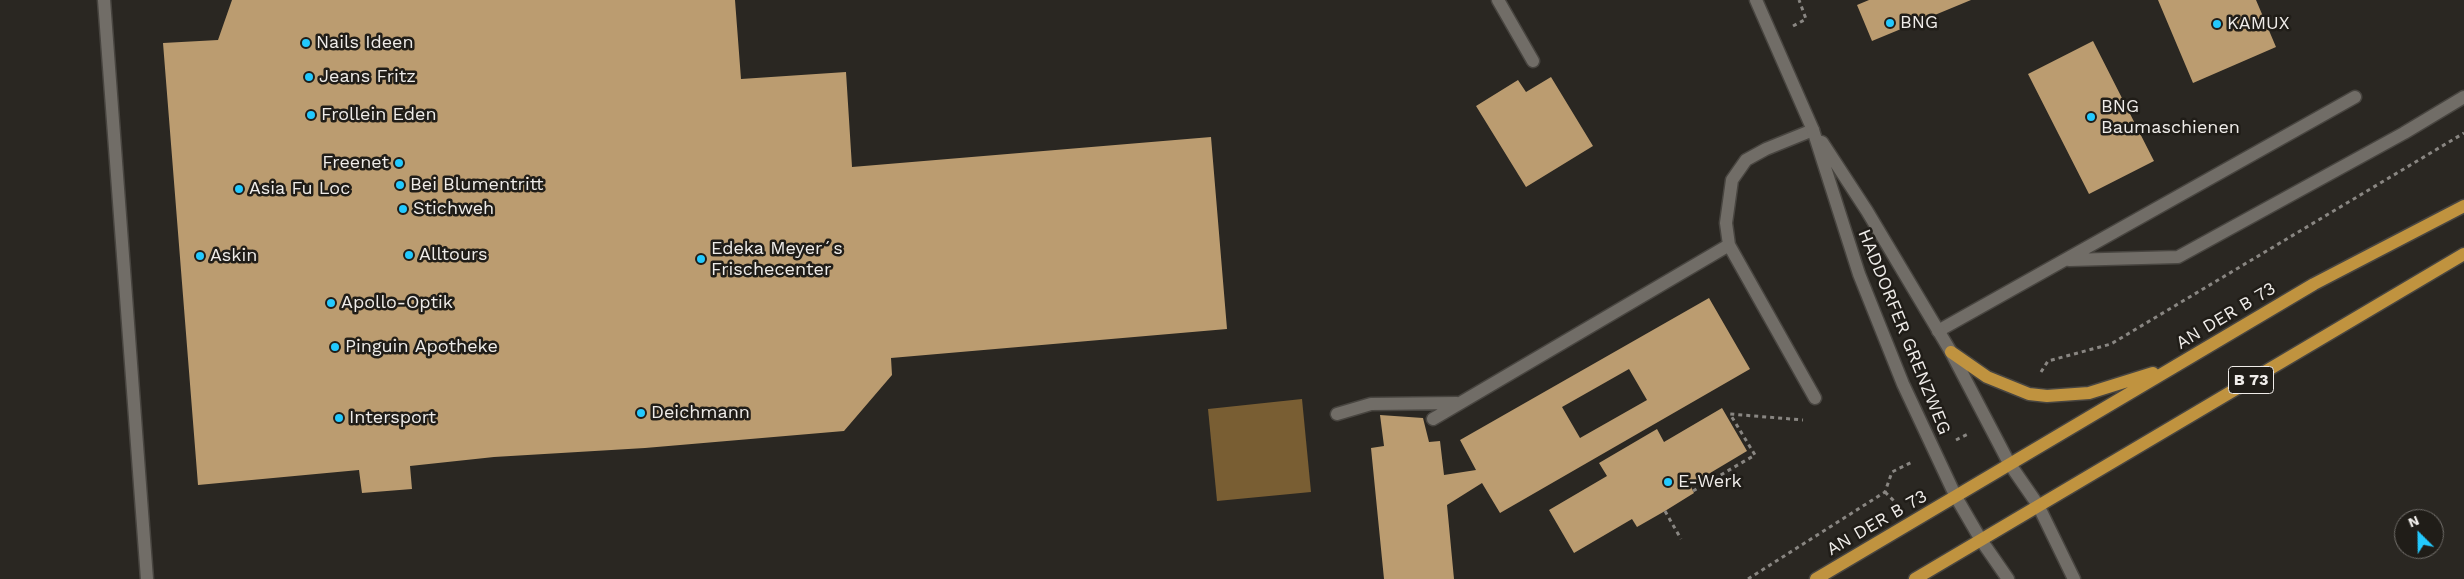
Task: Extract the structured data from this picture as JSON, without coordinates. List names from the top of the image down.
{
  "streets": {
    "main road": ["AN DER B 73", "B 73"],
    "street": ["HADDORFER GRENZWEG"]
  },
  "crossings": [
    ["AN DER B 73", "HADDORFER GRENZWEG"],
    ["HADDORFER GRENZWEG", "B 73"]
  ],
  "places": [
    "BNG",
    "KAMUX",
    "Nails Ideen",
    "Jeans Fritz",
    "Frollein Eden",
    "BNG Baumaschienen",
    "Freenet",
    "Bei Blumentritt",
    "Asia Fu Loc",
    "Stichweh",
    "Alltours",
    "Askin",
    "Edeka Meyer´s Frischecenter",
    "Apollo-Optik",
    "Pinguin Apotheke",
    "Deichmann",
    "Intersport",
    "E-Werk"
  ],
  "north": "top left"
}
